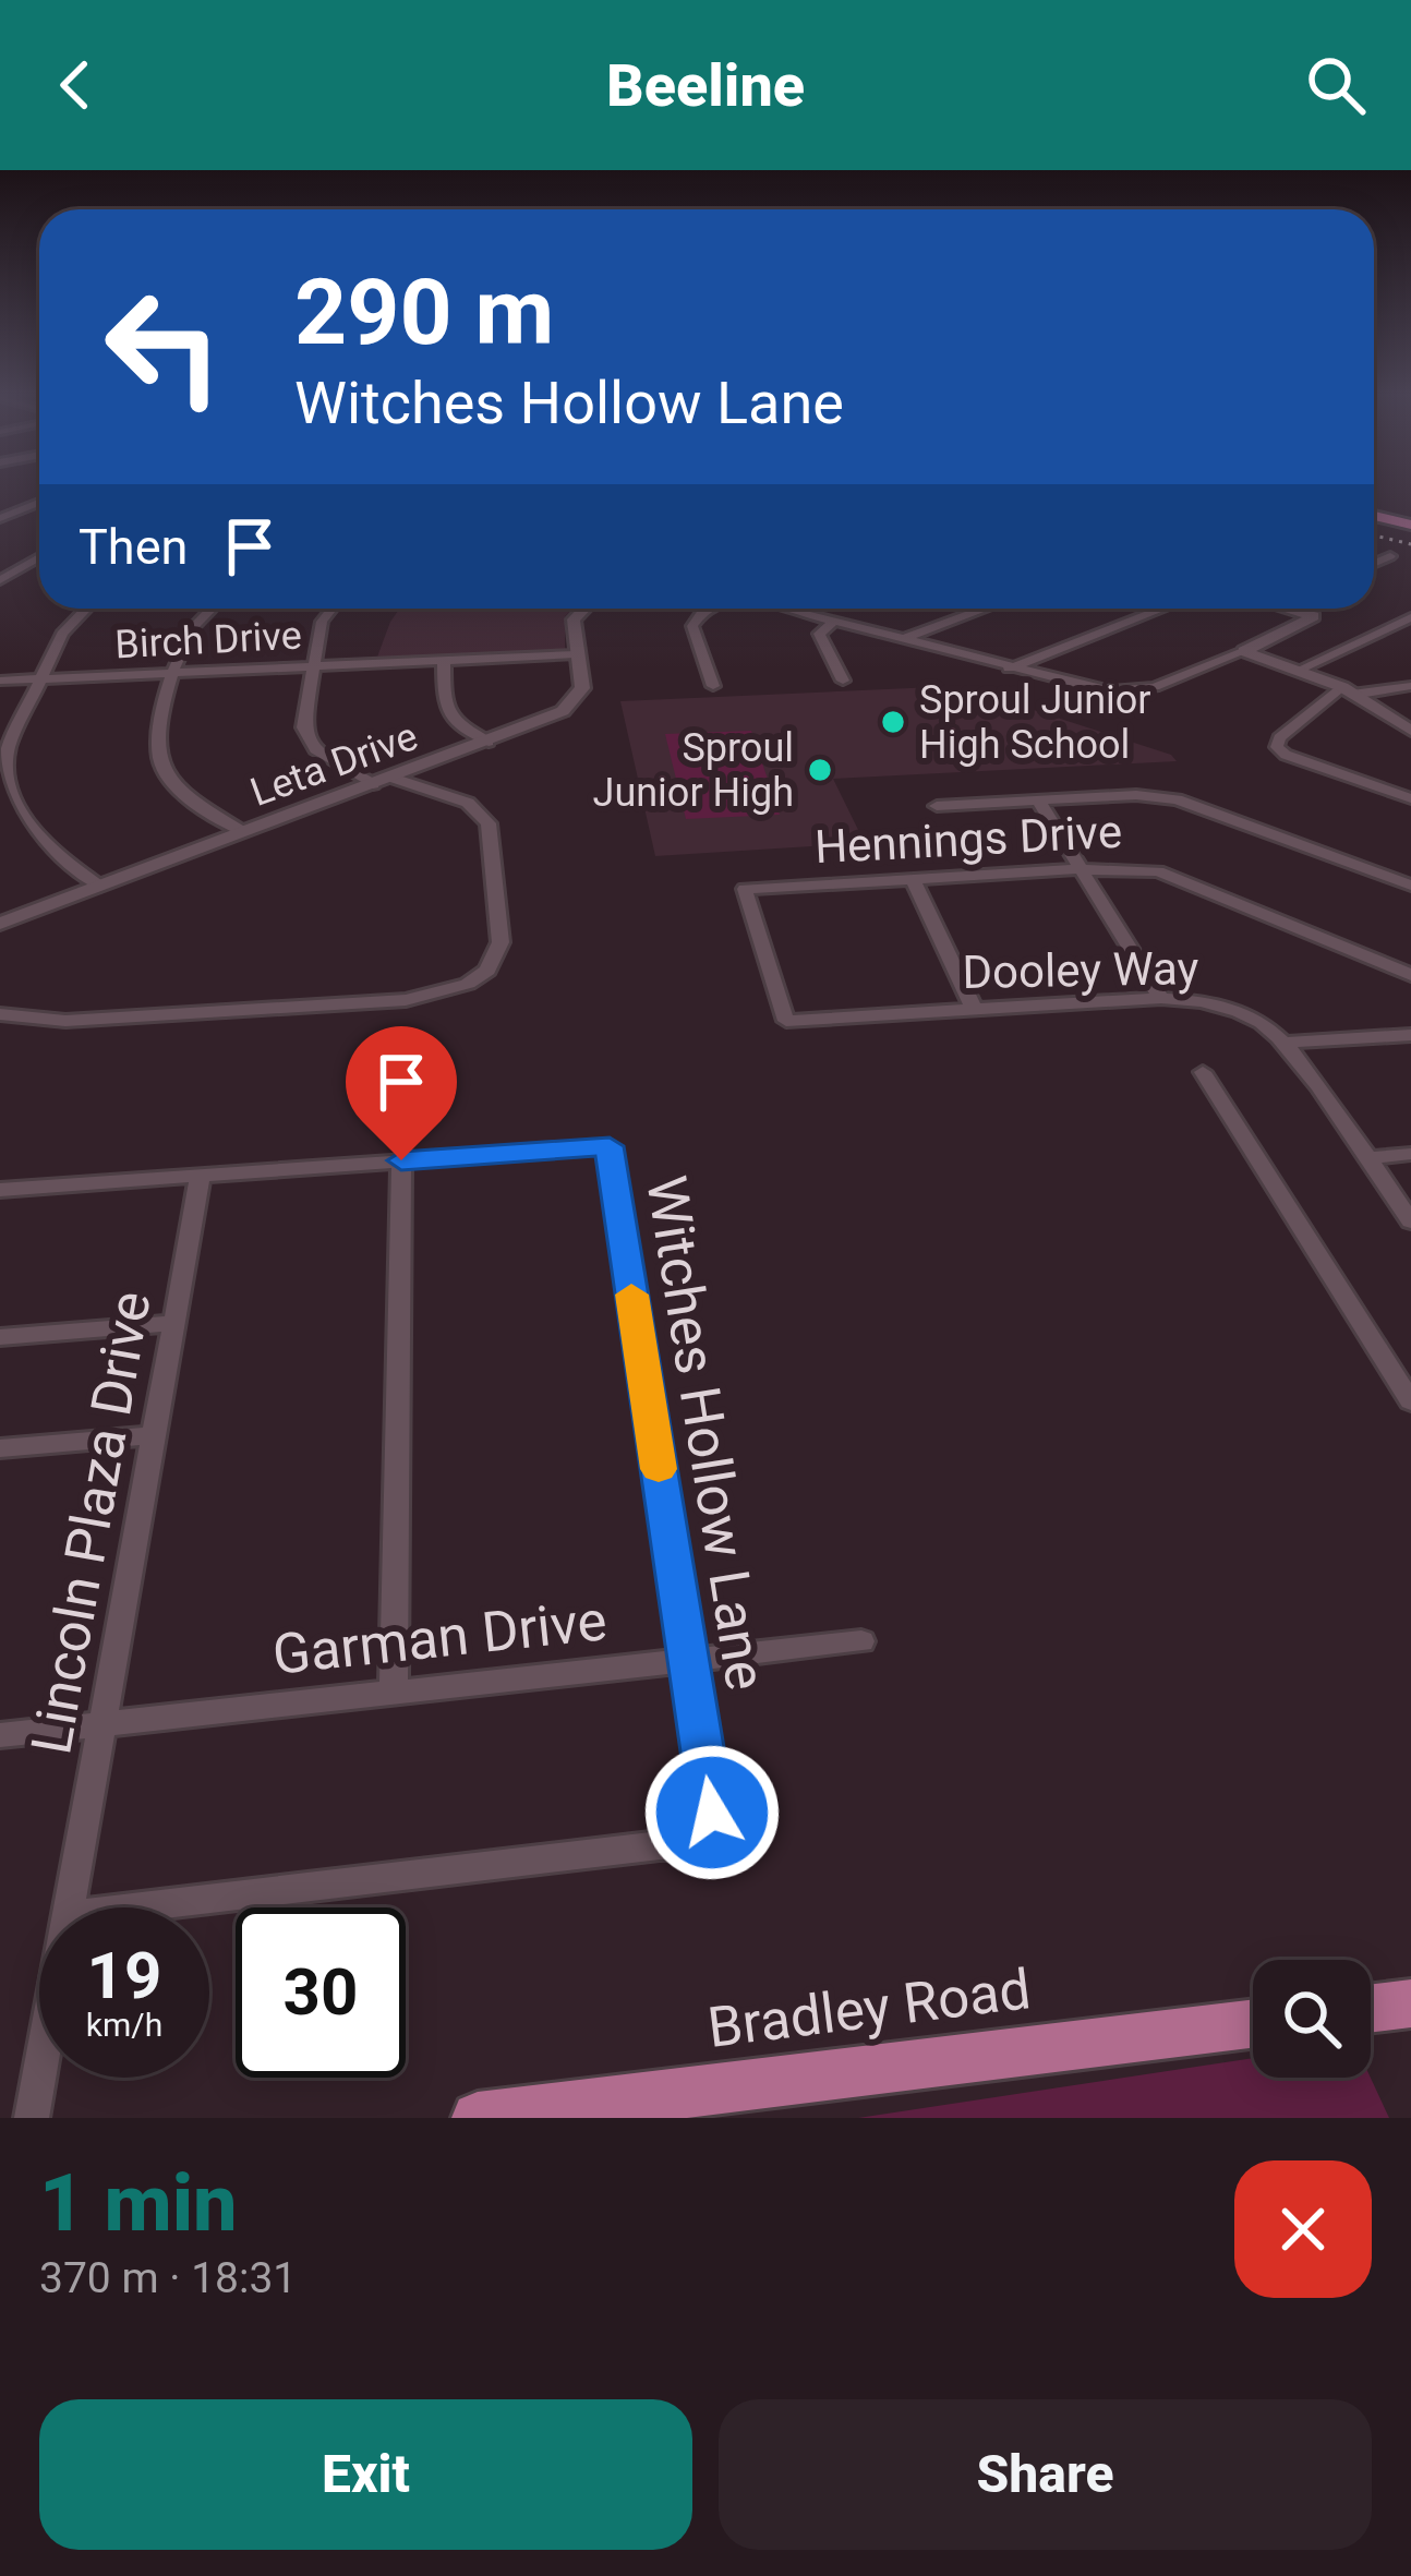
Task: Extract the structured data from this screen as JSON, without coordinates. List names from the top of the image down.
{
  "streets": {
    "main road": ["Bradley Road"],
    "street": [
      "Birch Drive",
      "Leta Drive",
      "Hennings Drive",
      "Dooley Way",
      "Witches Hollow Lane",
      "Lincoln Plaza Drive",
      "Garman Drive"
    ]
  },
  "crossings": [
    ["Birch Drive", "Leta Drive"],
    ["Hennings Drive", "Dooley Way"],
    ["Witches Hollow Lane", "Lincoln Plaza Drive"],
    ["Witches Hollow Lane", "Garman Drive"],
    ["Lincoln Plaza Drive", "Garman Drive"]
  ],
  "places": ["Sproul Junior High School", "Sproul Junior High"],
  "page": {
    "header": "Beeline",
    "turn": ["290 m", "Witches Hollow Lane"],
    "then": "Then",
    "speed": "19 km/h",
    "limit": "30",
    "heading": ["1 min", "370 m · 18:31"],
    "buttons": ["Exit", "Share"]
  }
}
